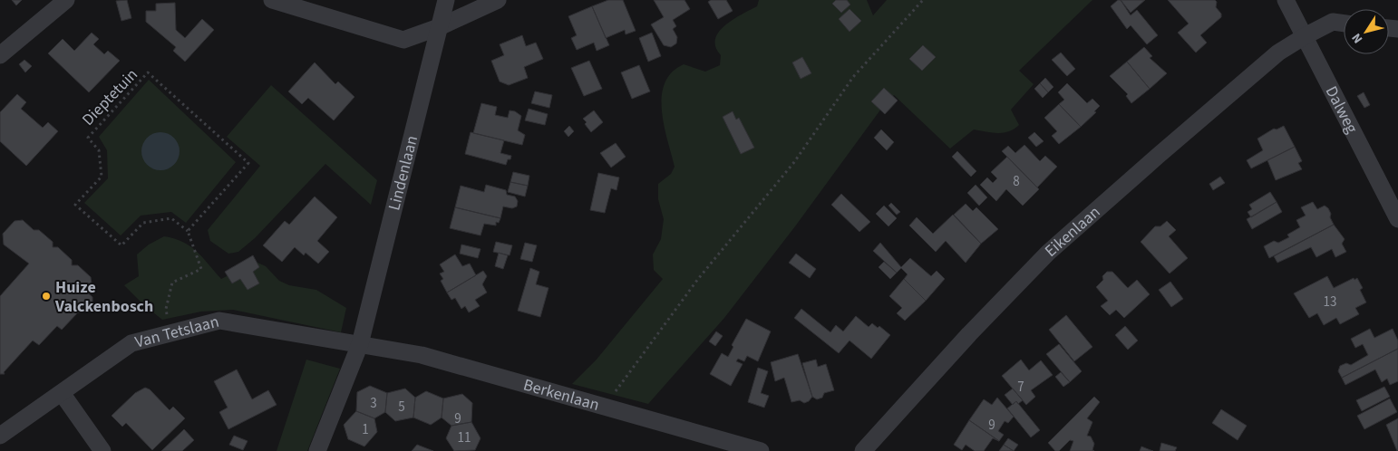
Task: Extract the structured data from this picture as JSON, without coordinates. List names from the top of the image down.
{
  "streets": {
    "street": [
      "Dalweg",
      "Lindenlaan",
      "Eikenlaan",
      "Van Tetslaan",
      "Berkenlaan"
    ],
    "path": ["Dieptetuin"]
  },
  "crossings": [
    ["Dalweg", "Eikenlaan"],
    ["Lindenlaan", "Van Tetslaan"],
    ["Lindenlaan", "Berkenlaan"],
    ["Van Tetslaan", "Berkenlaan"]
  ],
  "places": ["Huize Valckenbosch"],
  "house_numbers": [
    "8",
    "13",
    "7",
    "3",
    "5",
    "9",
    "9",
    "1",
    "11"
  ],
  "north": "bottom left"
}
